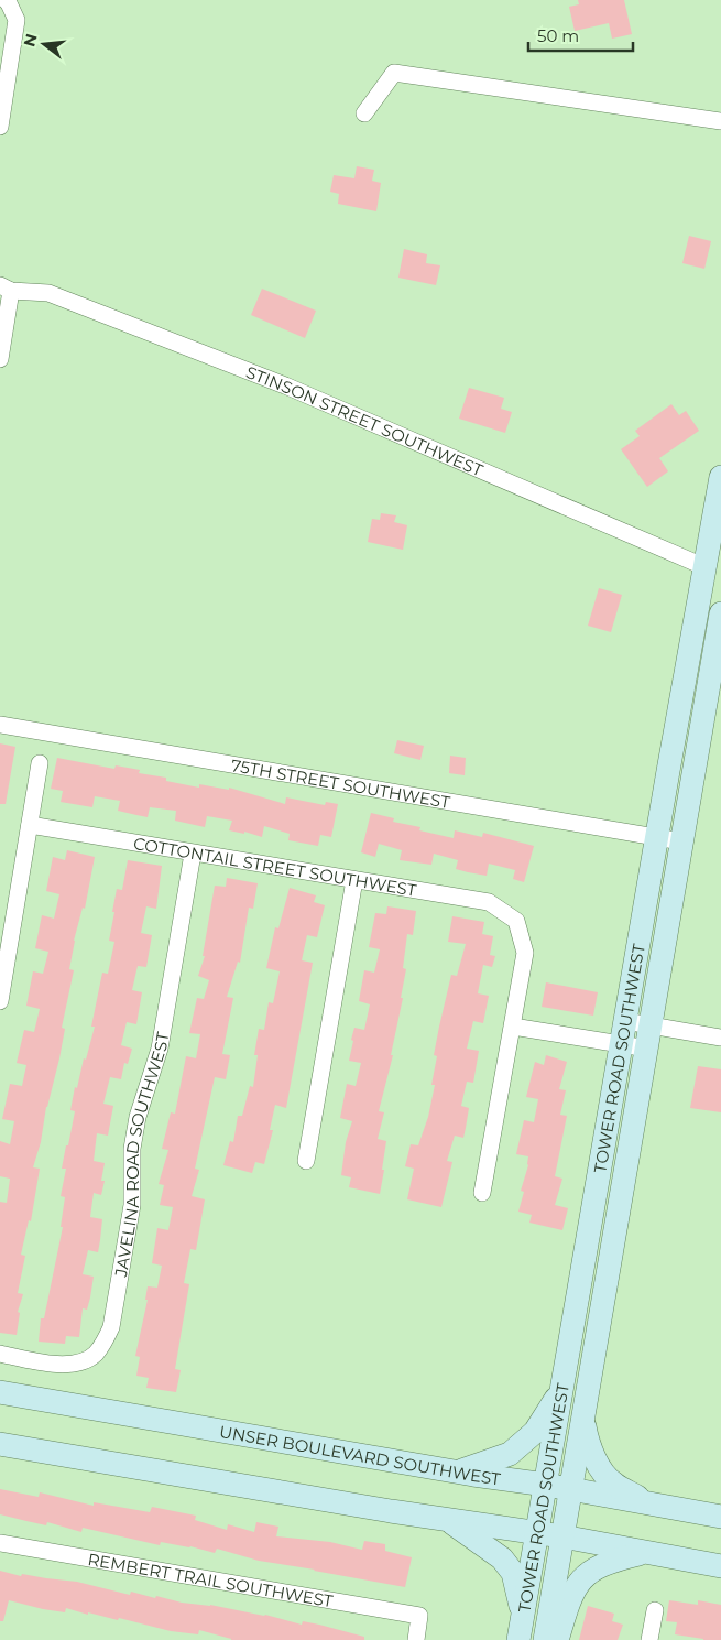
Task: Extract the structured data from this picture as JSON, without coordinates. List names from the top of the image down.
{
  "streets": {
    "street": [
      "STINSON STREET SOUTHWEST",
      "75TH STREET SOUTHWEST",
      "COTTONTAIL STREET SOUTHWEST",
      "TOWER ROAD SOUTHWEST",
      "JAVELINA ROAD SOUTHWEST",
      "UNSER BOULEVARD SOUTHWEST",
      "REMBERT TRAIL SOUTHWEST"
    ]
  },
  "crossings": [
    ["STINSON STREET SOUTHWEST", "TOWER ROAD SOUTHWEST"],
    ["75TH STREET SOUTHWEST", "TOWER ROAD SOUTHWEST"],
    ["COTTONTAIL STREET SOUTHWEST", "JAVELINA ROAD SOUTHWEST"],
    ["TOWER ROAD SOUTHWEST", "UNSER BOULEVARD SOUTHWEST"]
  ],
  "scale_bar": "50 m",
  "north": "left"
}
